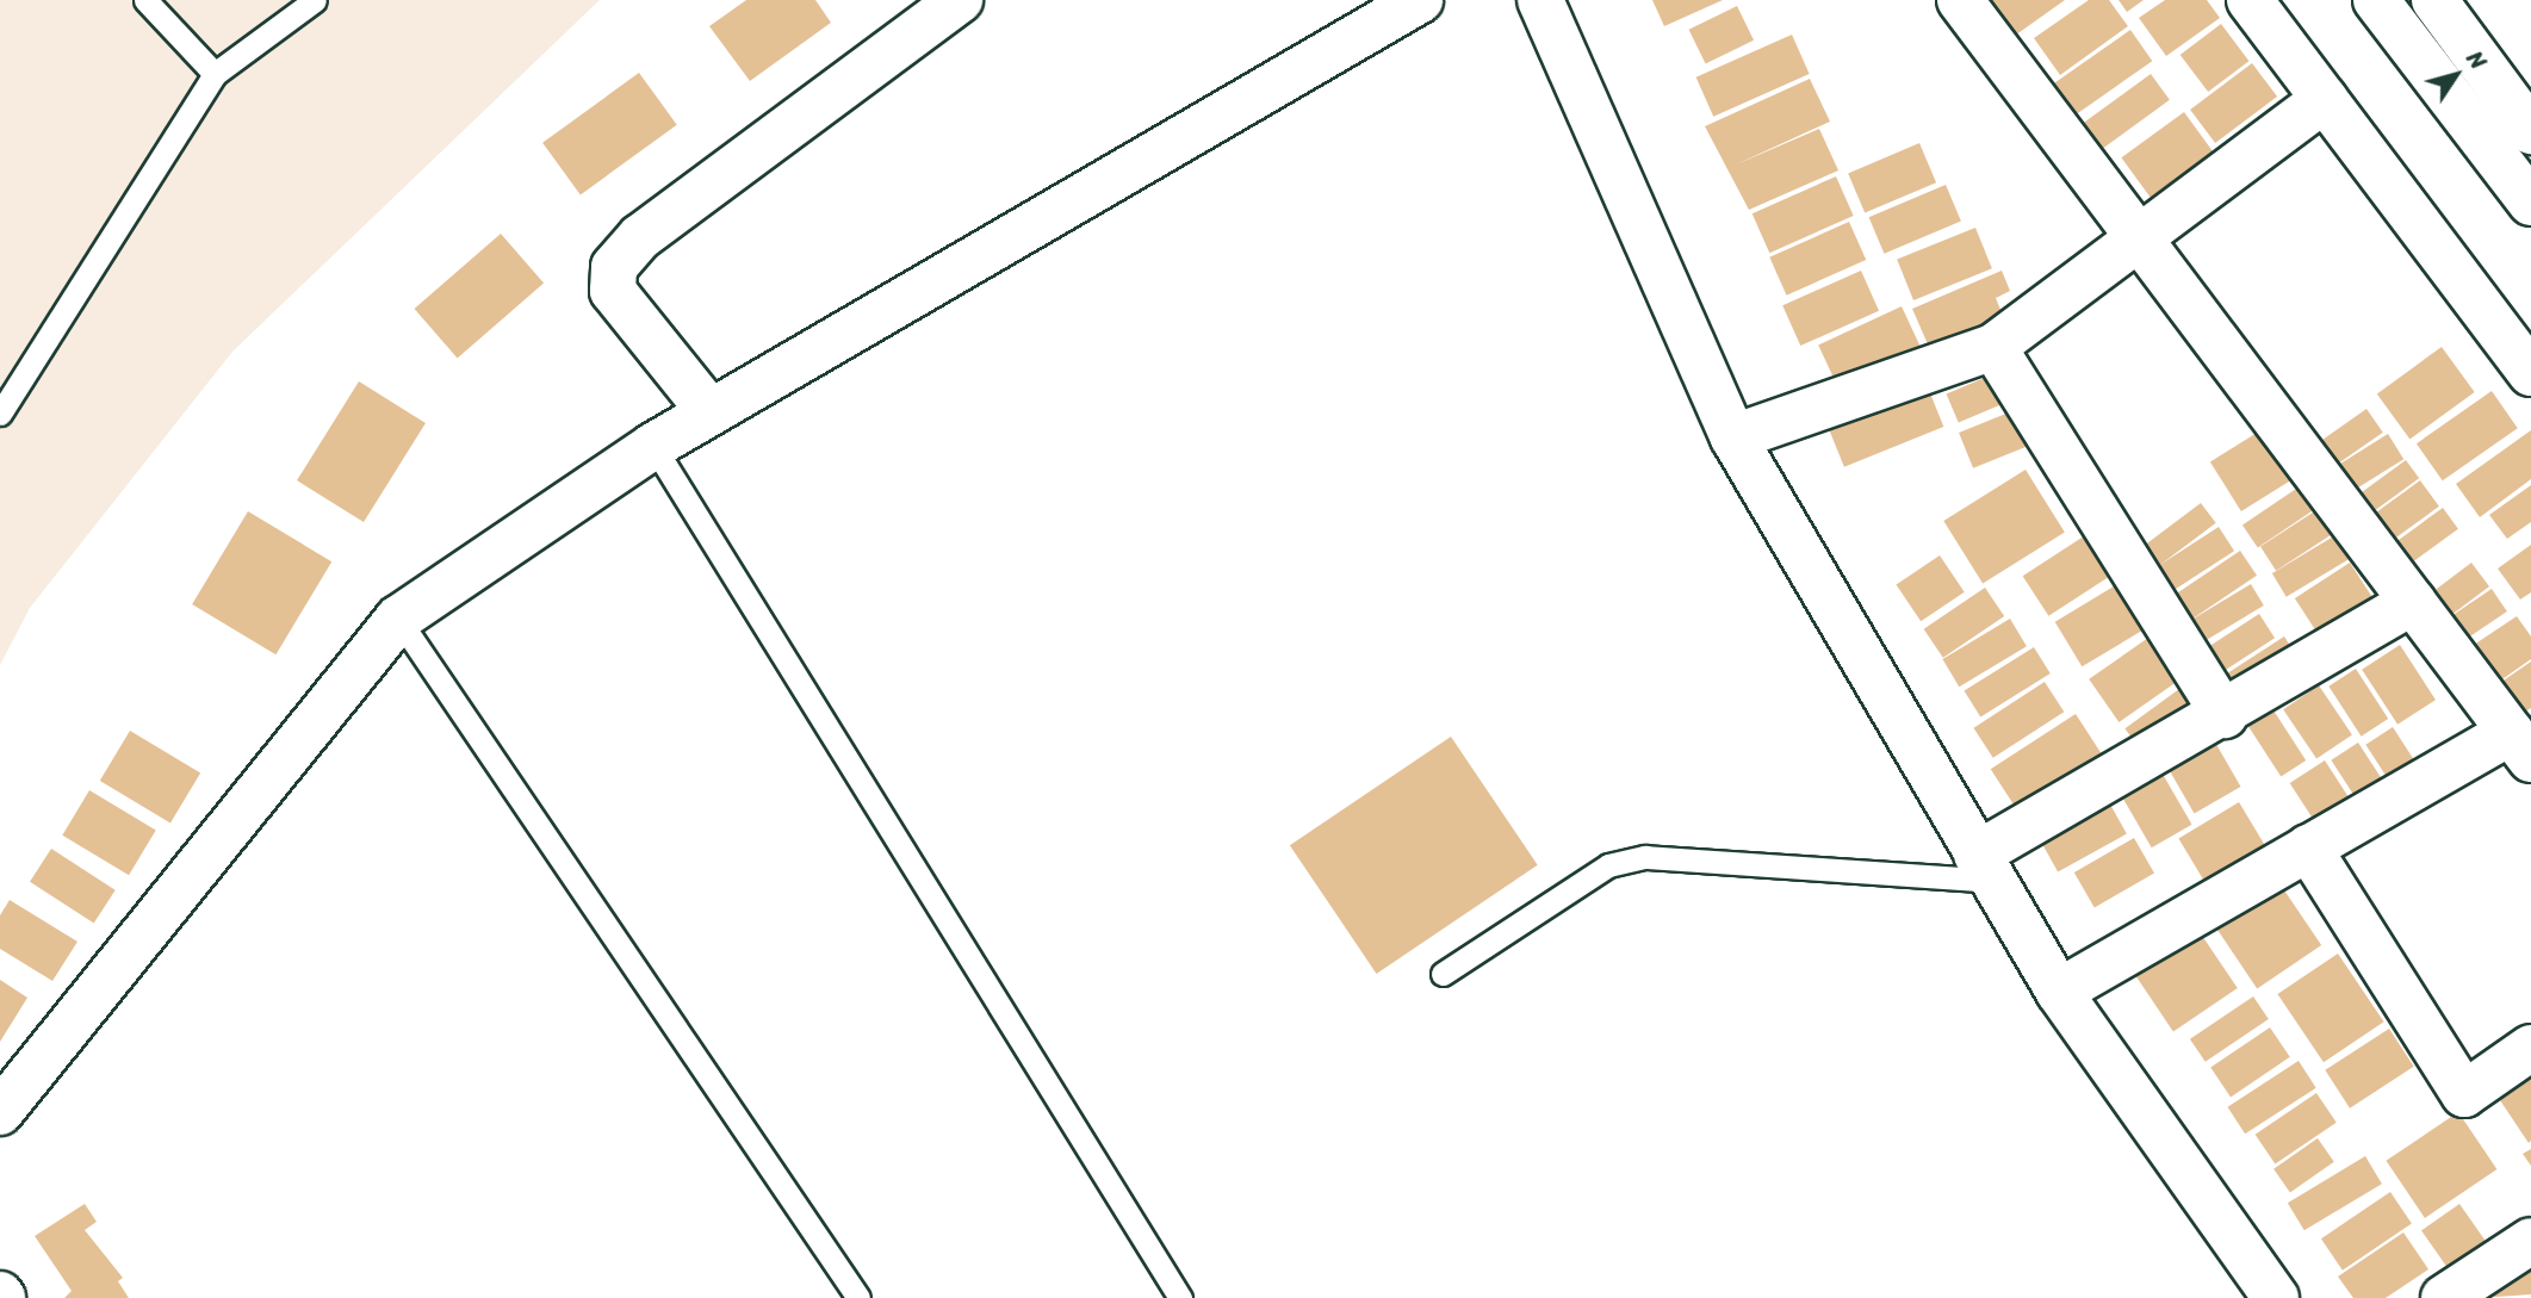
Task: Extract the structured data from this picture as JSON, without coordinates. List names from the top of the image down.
{
  "north": "top right"
}
